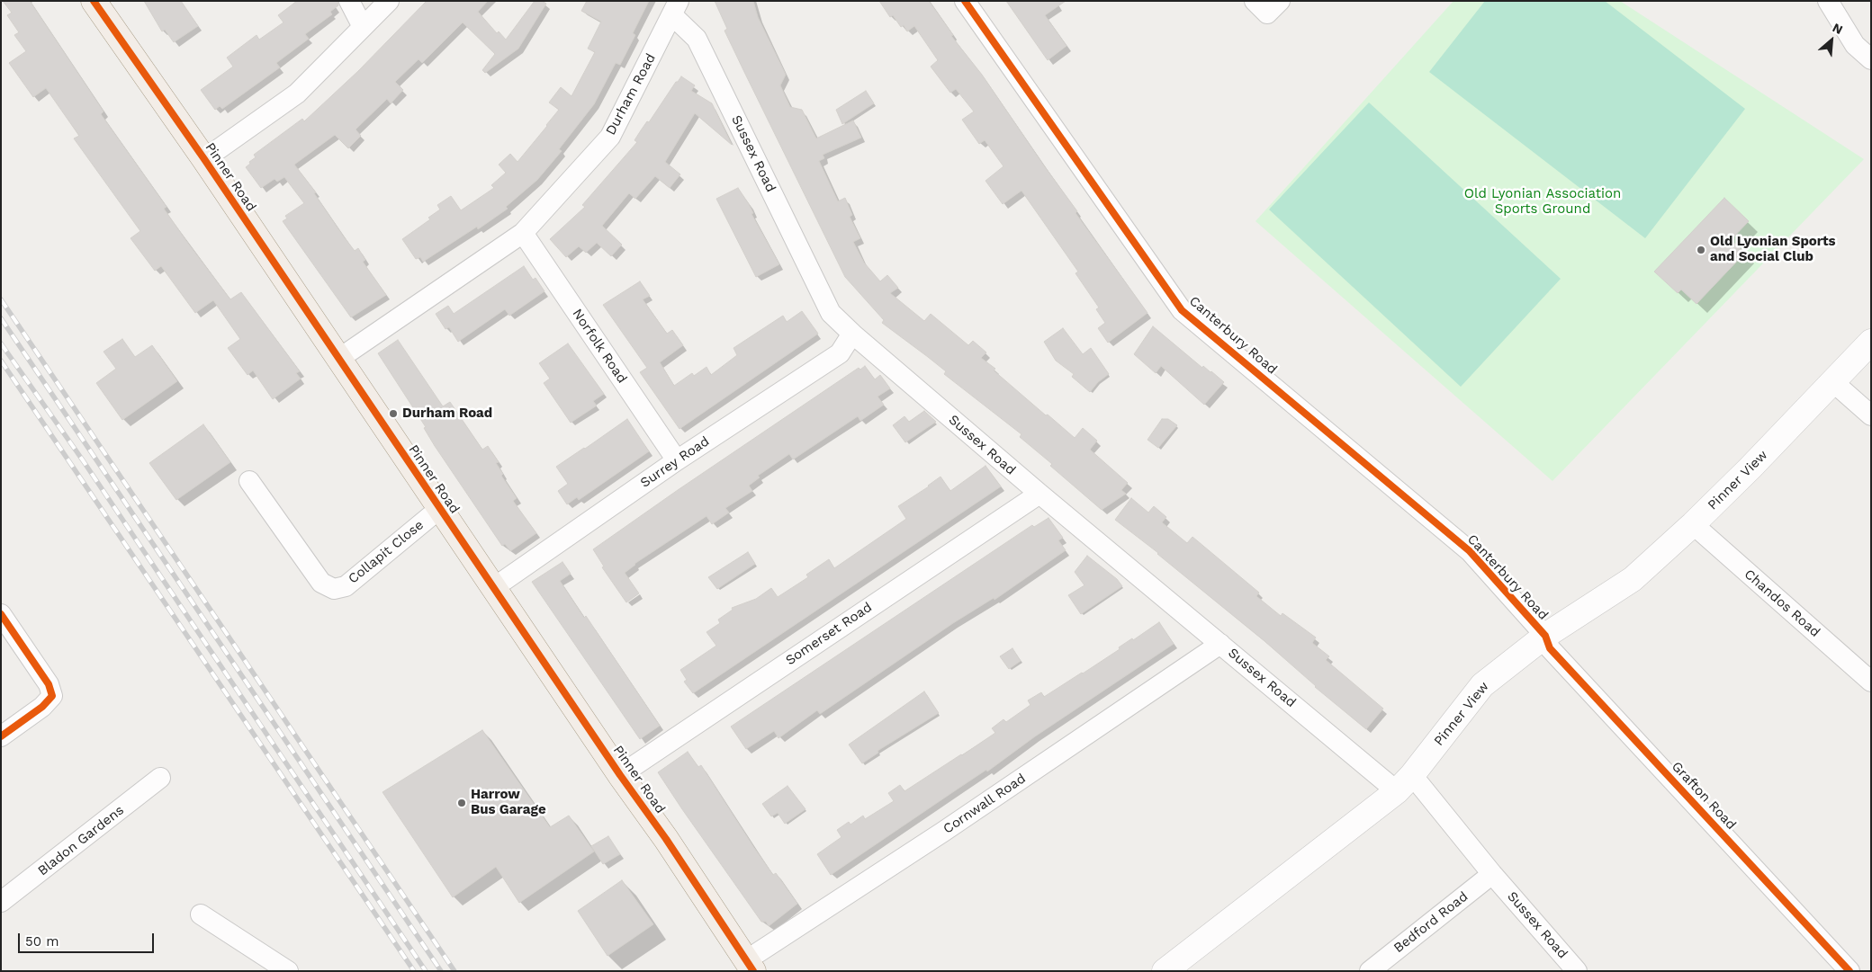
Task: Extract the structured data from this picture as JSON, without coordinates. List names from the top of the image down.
{
  "streets": {
    "main road": ["Pinner Road"],
    "street": [
      "Durham Road",
      "Sussex Road",
      "Canterbury Road",
      "Norfolk Road",
      "Surrey Road",
      "Pinner View",
      "Collapit Close",
      "Chandos Road",
      "Somerset Road",
      "Grafton Road",
      "Cornwall Road",
      "Bladon Gardens",
      "Bedford Road"
    ]
  },
  "crossings": [
    ["Durham Road", "Sussex Road"],
    ["Durham Road", "Pinner Road"],
    ["Durham Road", "Norfolk Road"],
    ["Sussex Road", "Surrey Road"],
    ["Sussex Road", "Pinner View"],
    ["Sussex Road", "Somerset Road"],
    ["Sussex Road", "Cornwall Road"],
    ["Sussex Road", "Bedford Road"],
    ["Pinner Road", "Surrey Road"],
    ["Pinner Road", "Collapit Close"],
    ["Pinner Road", "Somerset Road"],
    ["Pinner Road", "Cornwall Road"],
    ["Canterbury Road", "Pinner View"],
    ["Canterbury Road", "Grafton Road"],
    ["Norfolk Road", "Surrey Road"],
    ["Pinner View", "Chandos Road"],
    ["Pinner View", "Grafton Road"]
  ],
  "parks": ["Old Lyonian Association Sports Ground"],
  "places": ["Old Lyonian Sports and Social Club", "Durham Road", "Harrow Bus Garage"],
  "scale_bar": "50 m",
  "north": "top right"
}
